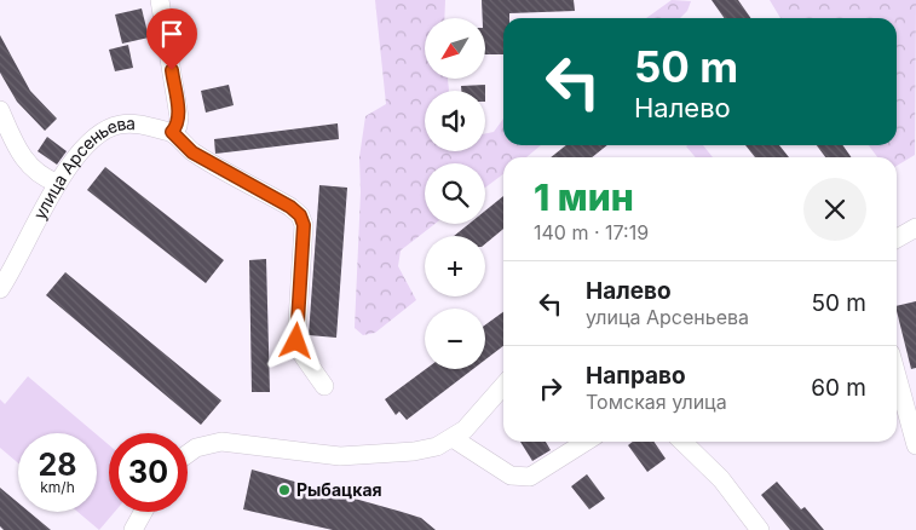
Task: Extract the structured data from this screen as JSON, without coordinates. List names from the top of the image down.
{
  "streets": {
    "street": ["улица Арсеньева"]
  },
  "places": ["Рыбацкая"],
  "north": "bottom left",
  "page": {
    "map_buttons": ["+", "−"],
    "turn": ["50 m", "Налево"],
    "heading": ["1 мин", "140 m · 17:19"],
    "list": [
      {
        "name": "Налево",
        "note": "улица Арсеньева",
        "value": "50 m"
      },
      {
        "name": "Направо",
        "note": "Томская улица",
        "value": "60 m"
      }
    ],
    "speed": "28 km/h",
    "limit": "30"
  }
}
